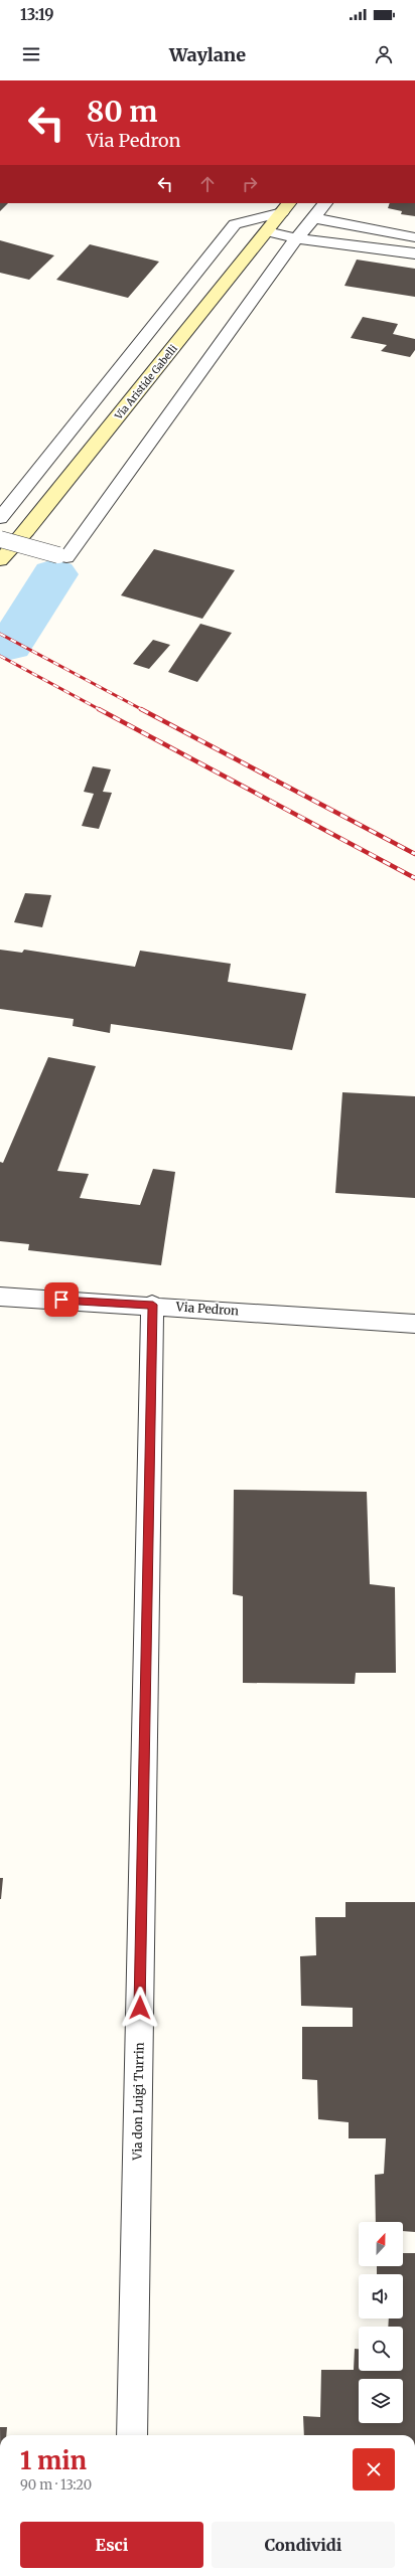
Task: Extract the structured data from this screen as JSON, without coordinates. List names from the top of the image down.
{
  "streets": {
    "main road": ["Via Aristide Gabelli"],
    "street": ["Via Pedron", "Via don Luigi Turrin"]
  },
  "crossings": [
    ["Via Pedron", "Via don Luigi Turrin"]
  ],
  "north": "top",
  "page": {
    "status": "13:19",
    "header": "Waylane",
    "turn": ["80 m", "Via Pedron"],
    "heading": ["1 min", "90 m · 13:20"],
    "buttons": ["Esci", "Condividi"]
  }
}
